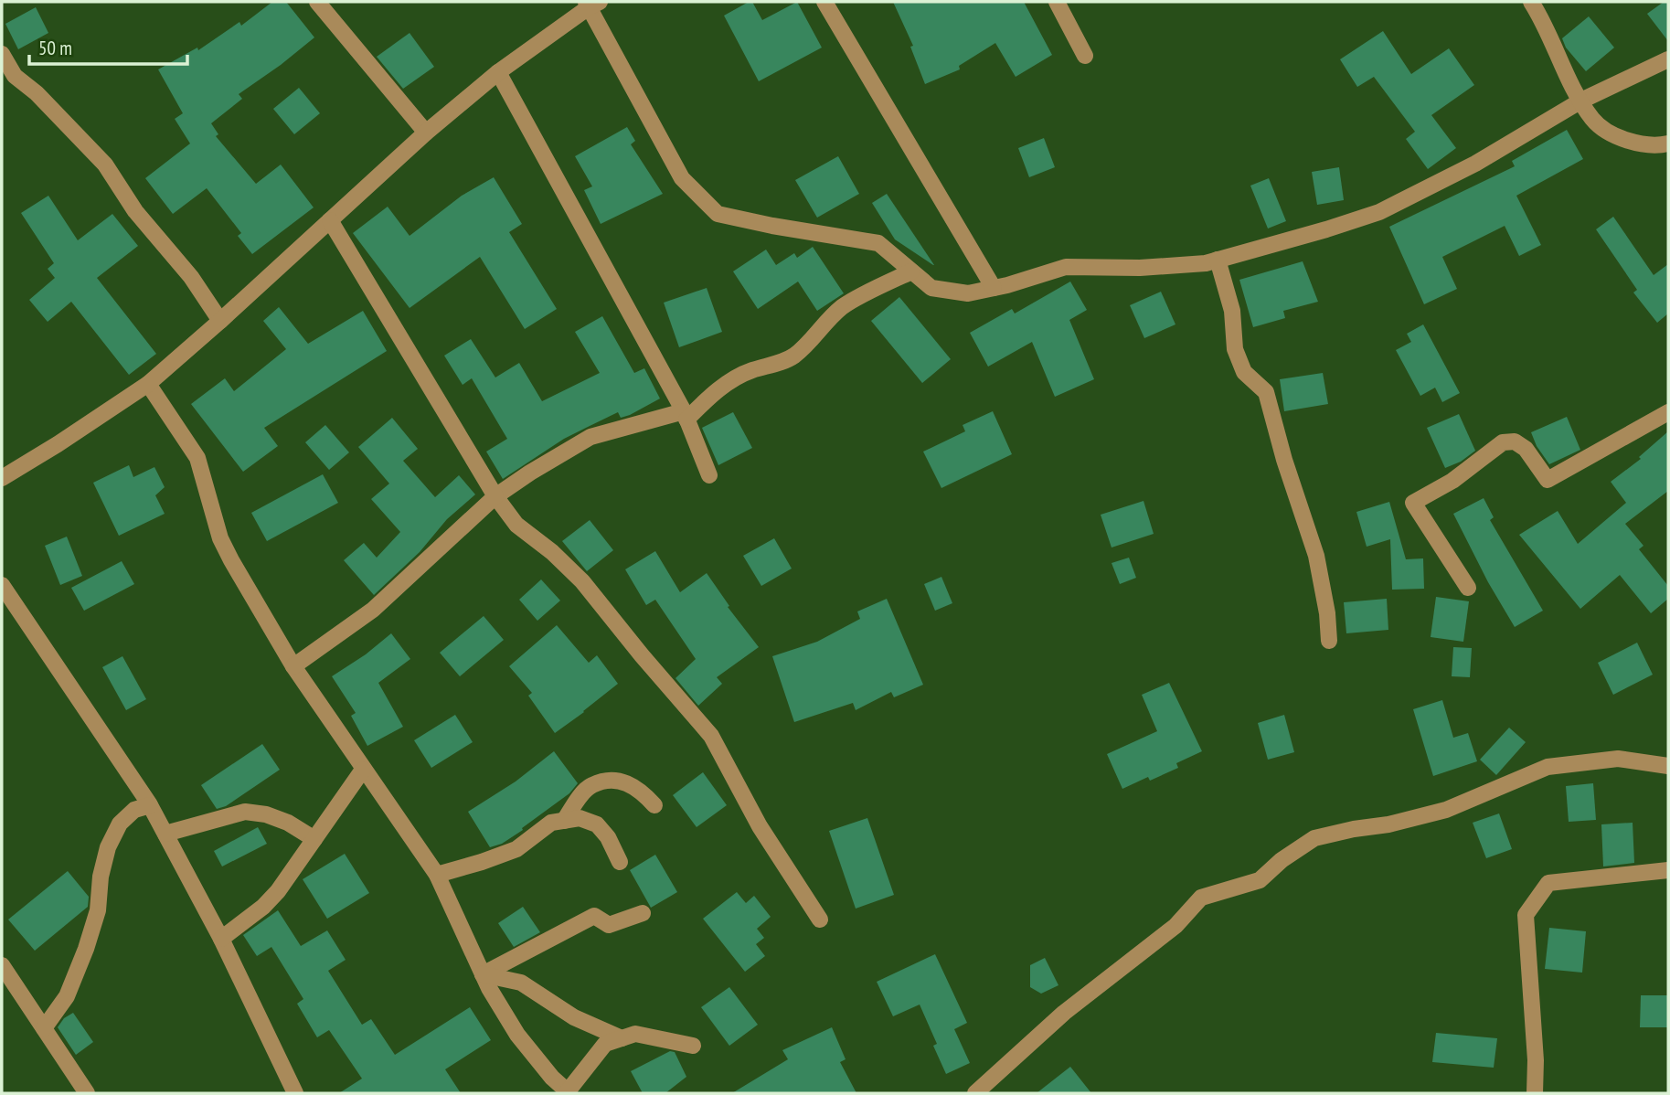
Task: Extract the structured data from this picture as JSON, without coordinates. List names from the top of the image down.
{
  "scale_bar": "50 m"
}
